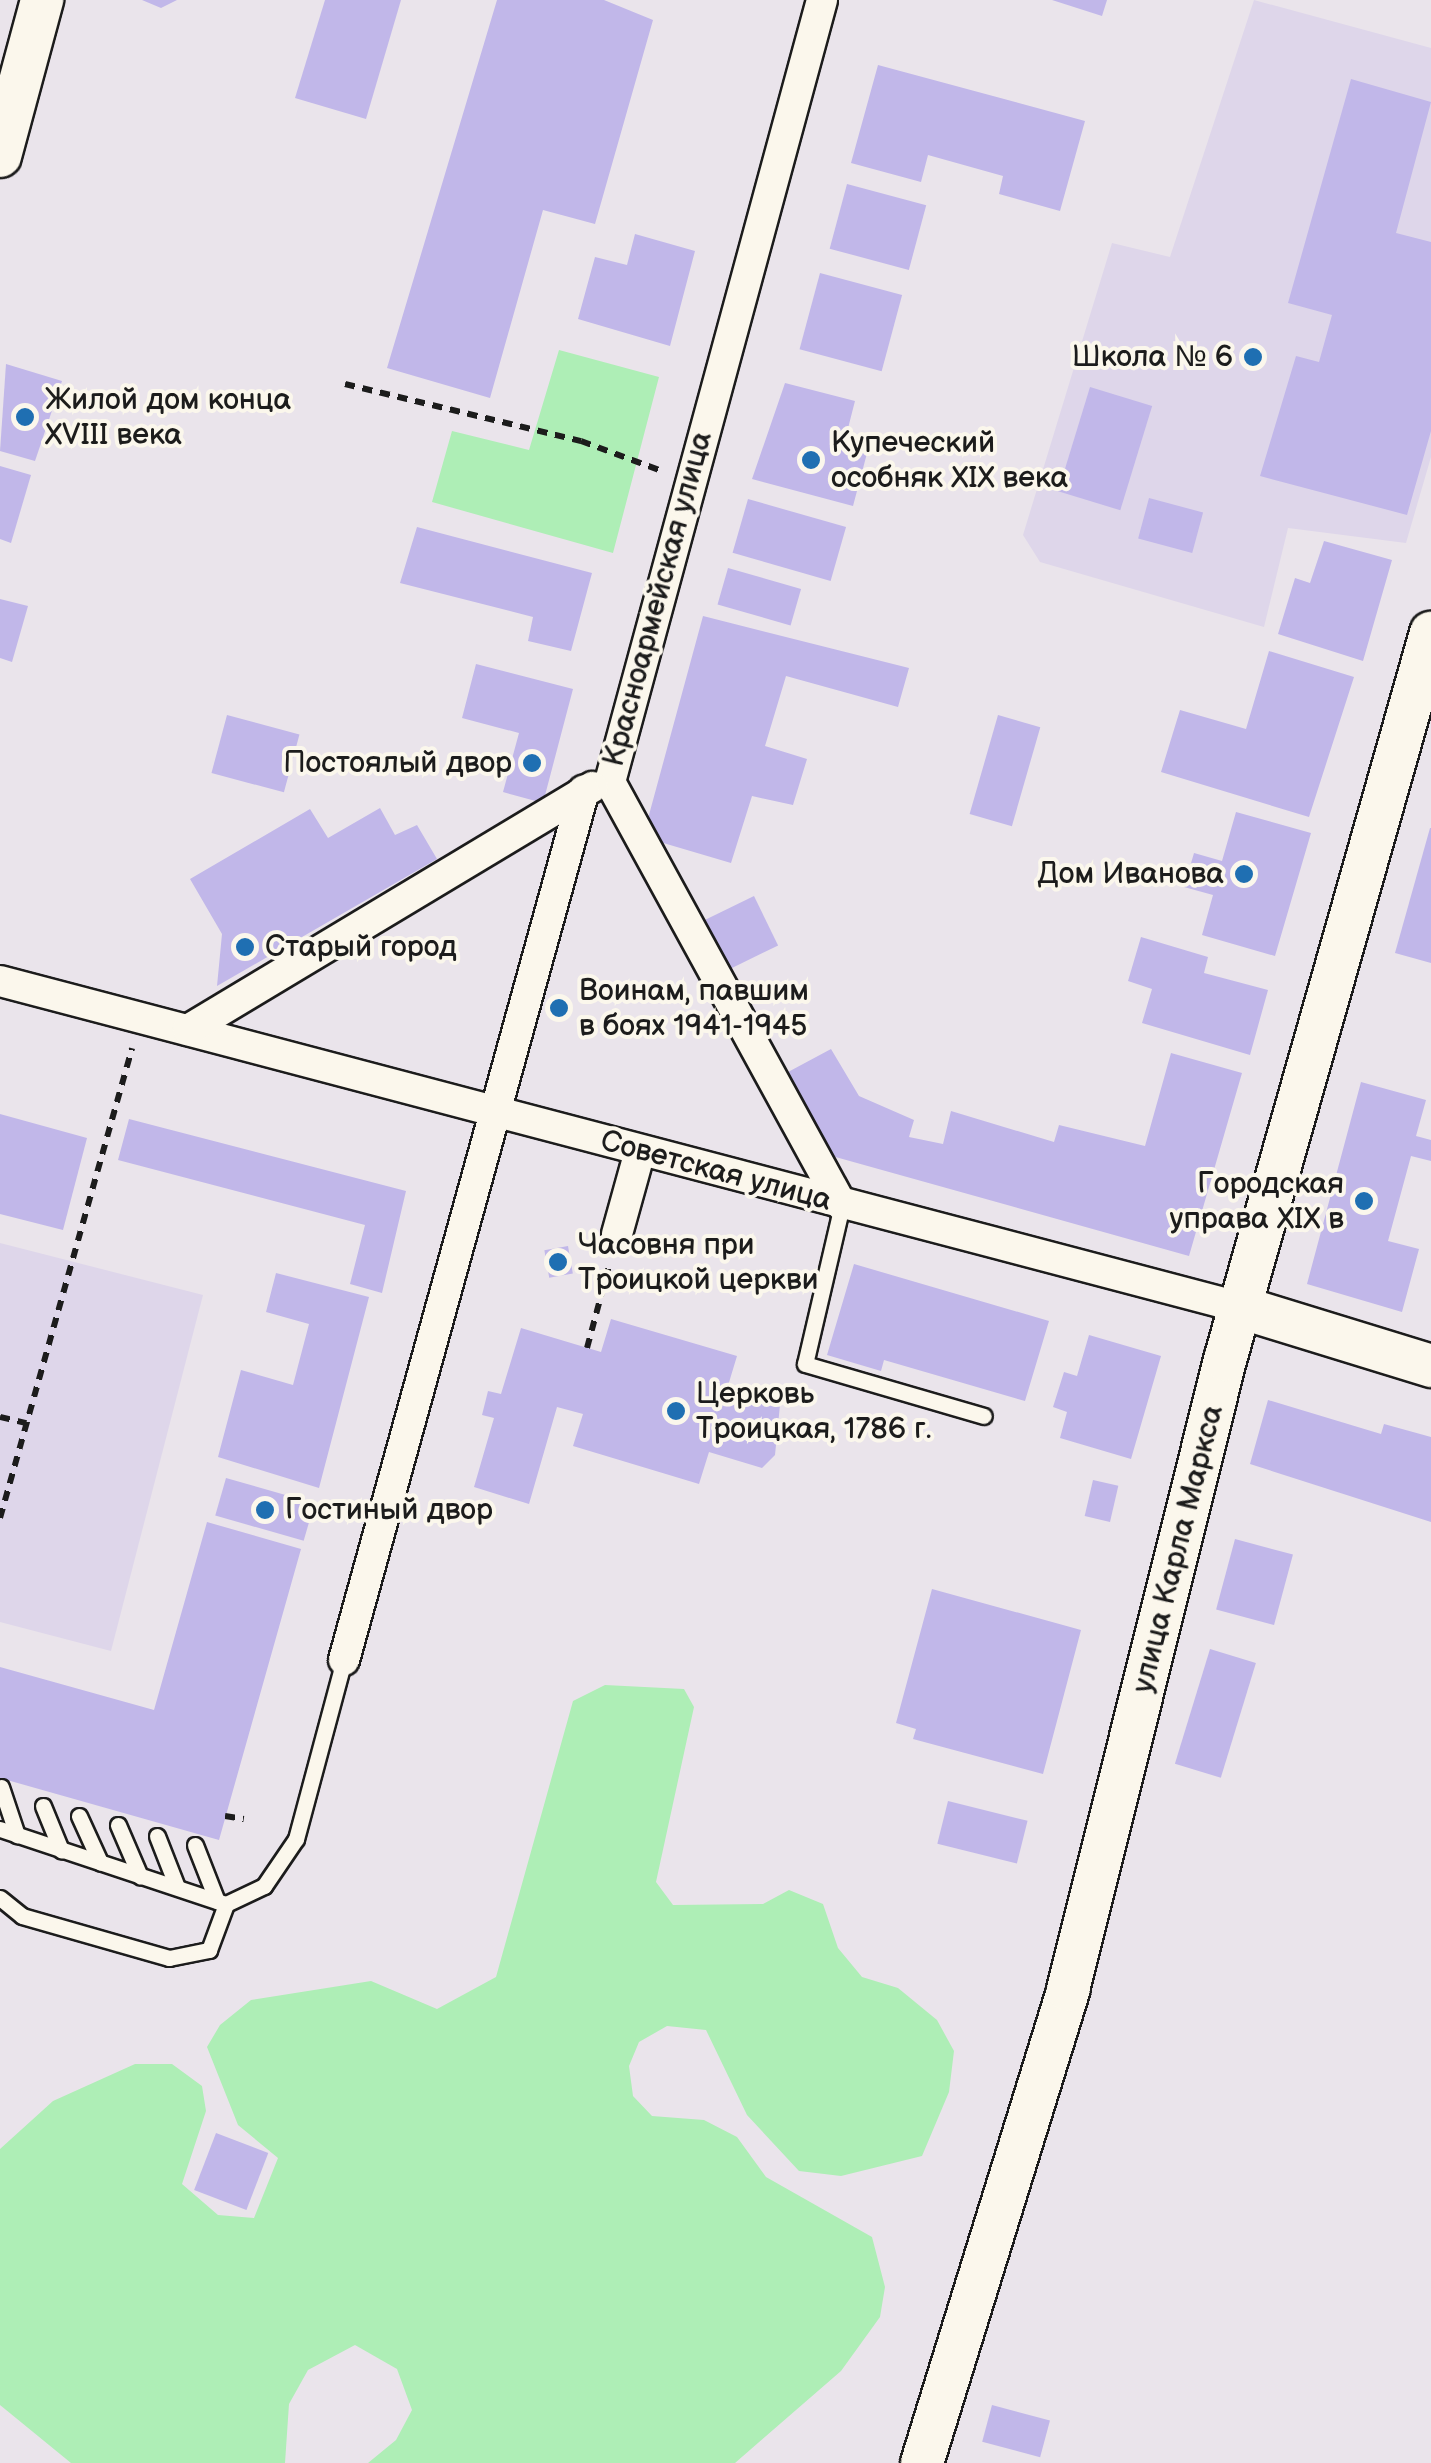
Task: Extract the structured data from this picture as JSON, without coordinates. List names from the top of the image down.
{
  "streets": {
    "street": ["Красноармейская улица", "Советская улица", "улица Карла Маркса"]
  },
  "crossings": [
    ["Красноармейская улица", "Советская улица"],
    ["Советская улица", "улица Карла Маркса"]
  ],
  "places": [
    "Школа № 6",
    "Жилой дом конца XVIII века",
    "Купеческий особняк XIX века",
    "Постоялый двор",
    "Дом Иванова",
    "Старый город",
    "Воинам, павшим в боях 1941-1945",
    "Городская управа XIX в",
    "Часовня при Троицкой церкви",
    "Церковь Троицкая, 1786 г.",
    "Гостиный двор"
  ]
}
